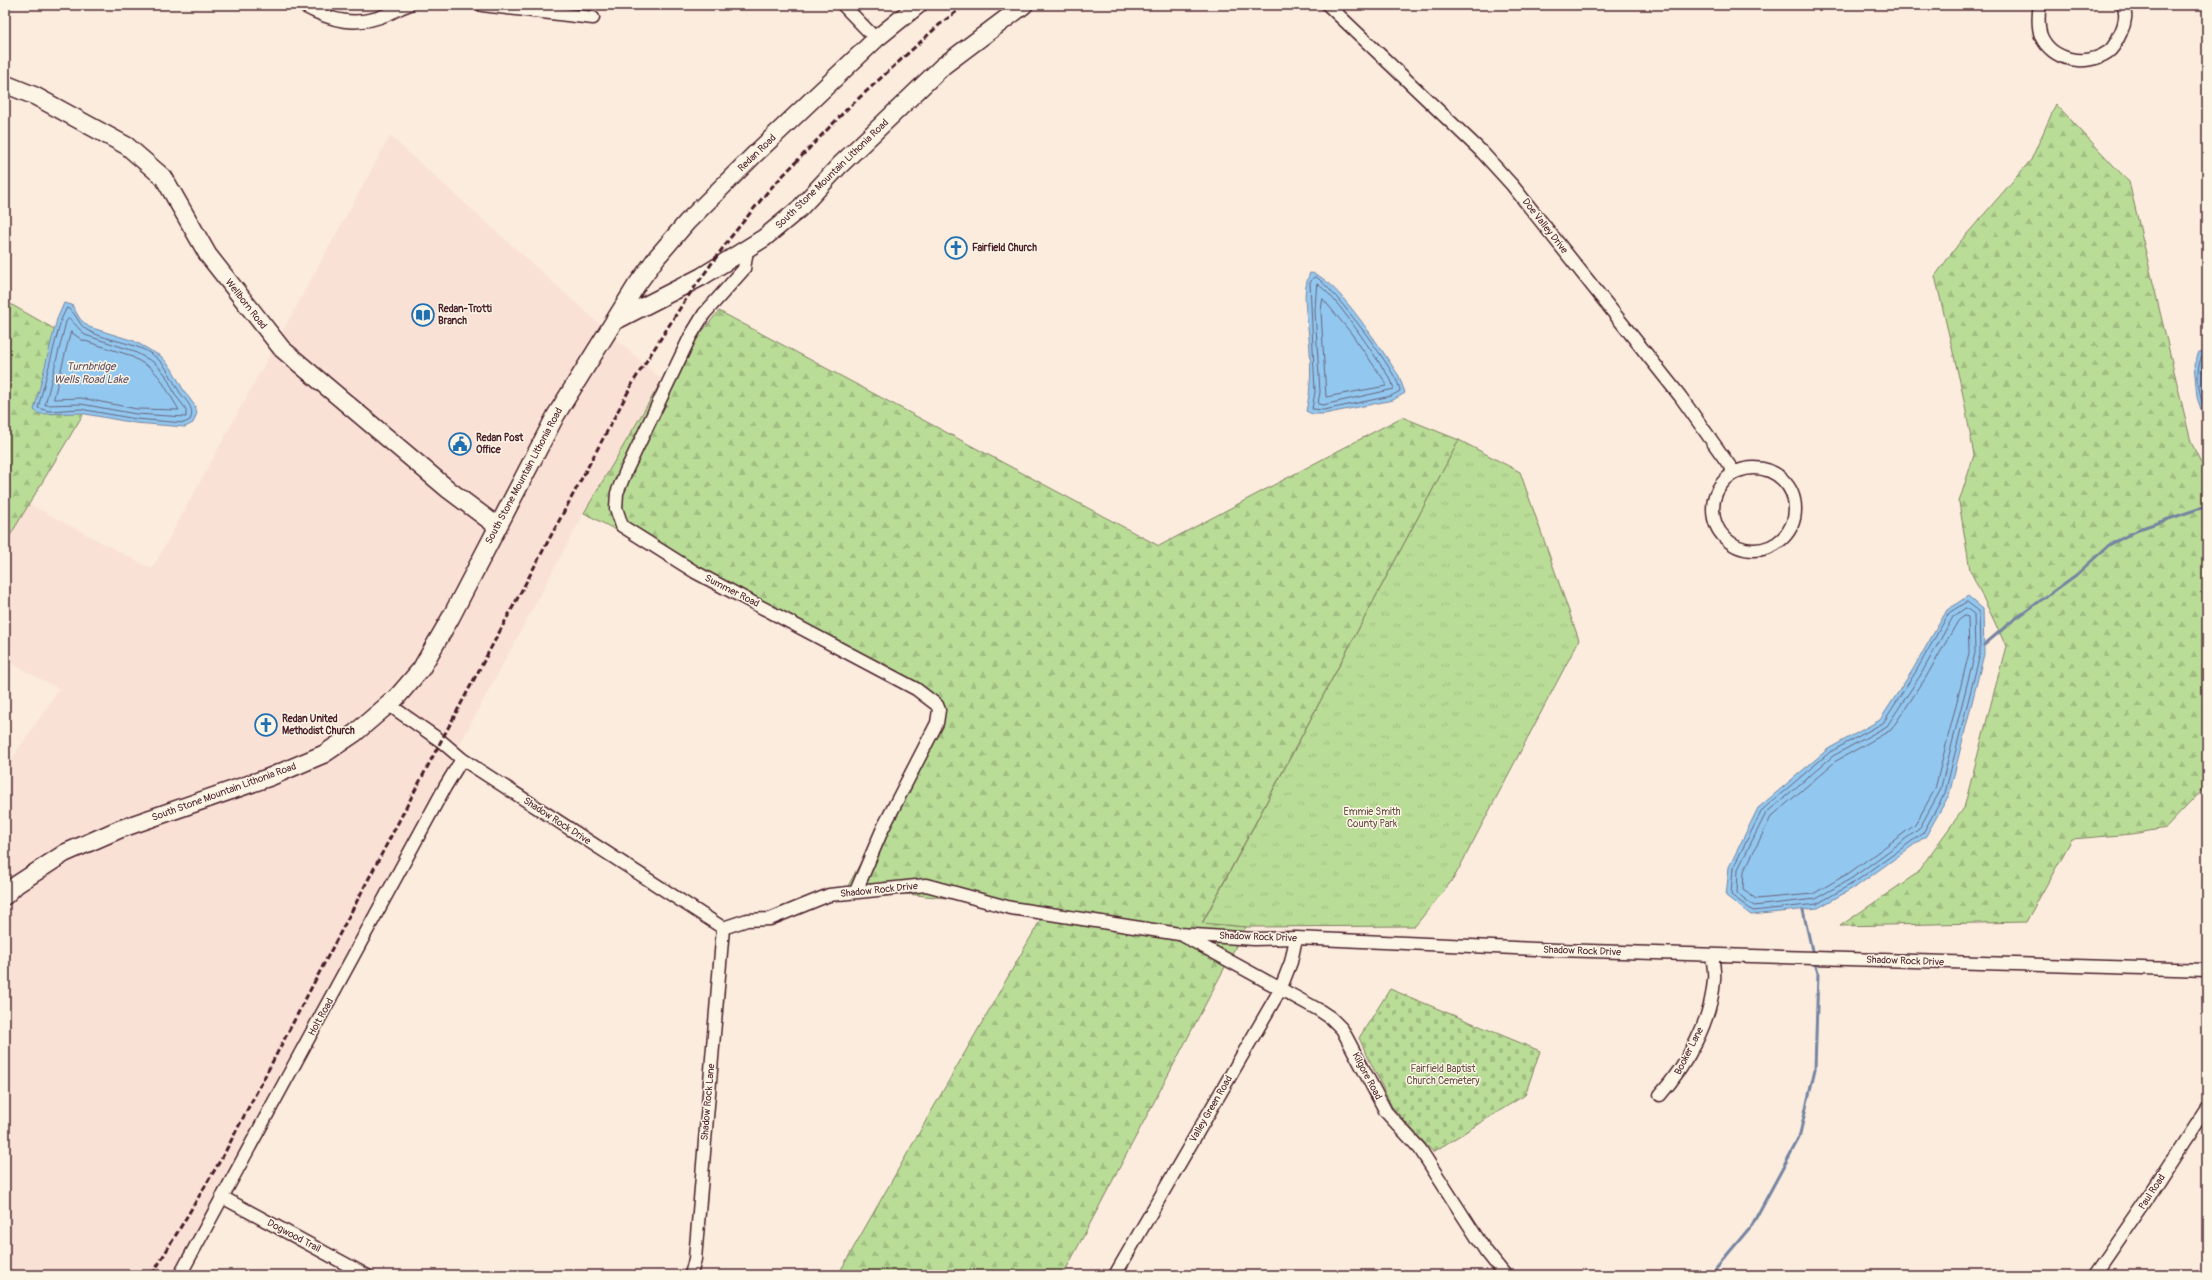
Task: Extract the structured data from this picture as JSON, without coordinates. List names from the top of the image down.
{
  "streets": {
    "main road": ["Redan Road", "South Stone Mountain Lithonia Road", "Wellborn Road"],
    "street": [
      "Doe Valley Drive",
      "Summer Road",
      "Shadow Rock Drive",
      "Holt Road",
      "Booker Lane",
      "Kilgore Road",
      "Shadow Rock Lane",
      "Valley Green Road",
      "Paul Road",
      "Dogwood Trail"
    ]
  },
  "crossings": [
    ["Redan Road", "South Stone Mountain Lithonia Road"],
    ["South Stone Mountain Lithonia Road", "Wellborn Road"],
    ["South Stone Mountain Lithonia Road", "Summer Road"],
    ["South Stone Mountain Lithonia Road", "Shadow Rock Drive"],
    ["Summer Road", "Shadow Rock Drive"],
    ["Shadow Rock Drive", "Holt Road"],
    ["Shadow Rock Drive", "Booker Lane"],
    ["Shadow Rock Drive", "Kilgore Road"],
    ["Shadow Rock Drive", "Shadow Rock Lane"],
    ["Shadow Rock Drive", "Valley Green Road"],
    ["Holt Road", "Dogwood Trail"],
    ["Kilgore Road", "Valley Green Road"]
  ],
  "water": ["Turnbridge Wells Road Lake"],
  "parks": ["Emmie Smith County Park", "Fairfield Baptist Church Cemetery"],
  "places": {
    "church": ["Fairfield Church", "Redan United Methodist Church"],
    "library": ["Redan-Trotti Branch"],
    "public building": ["Redan Post Office"]
  }
}
